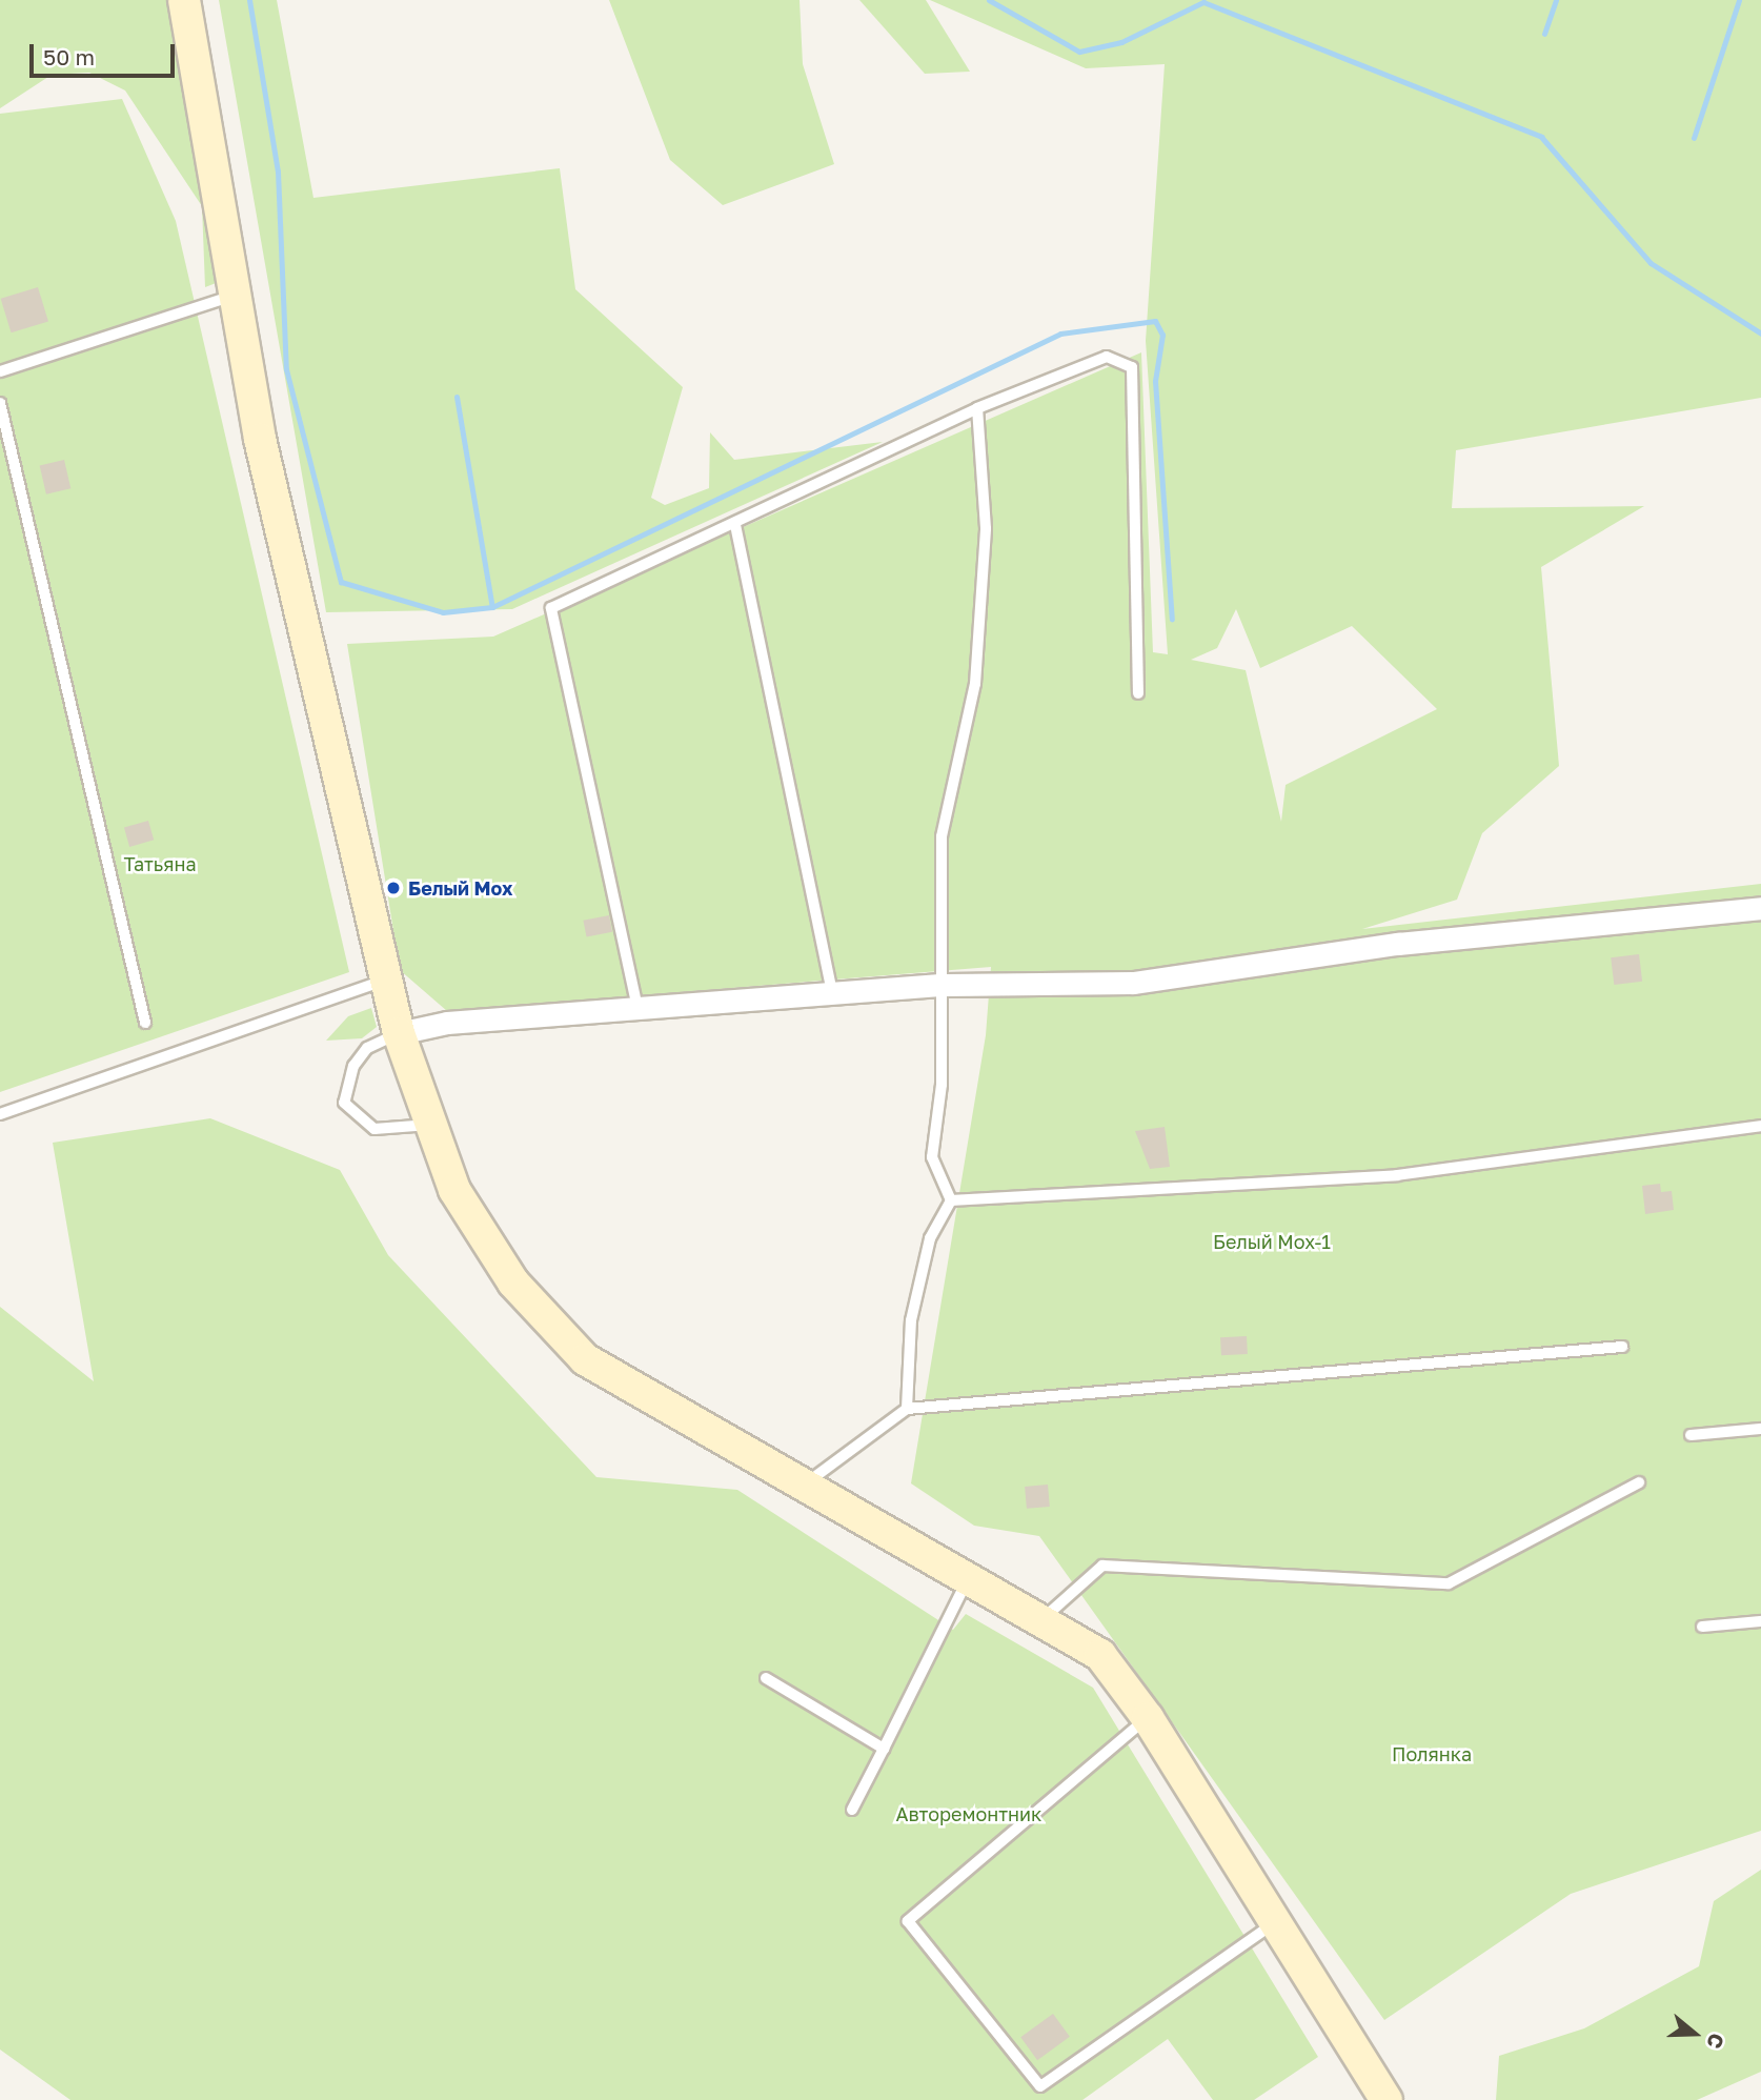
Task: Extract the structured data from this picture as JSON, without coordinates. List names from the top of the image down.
{
  "parks": [
    "Татьяна",
    "Белый Мох-1",
    "Полянка",
    "Авторемонтник"
  ],
  "places": ["Белый Мох"],
  "scale_bar": "50 m",
  "north": "right"
}
